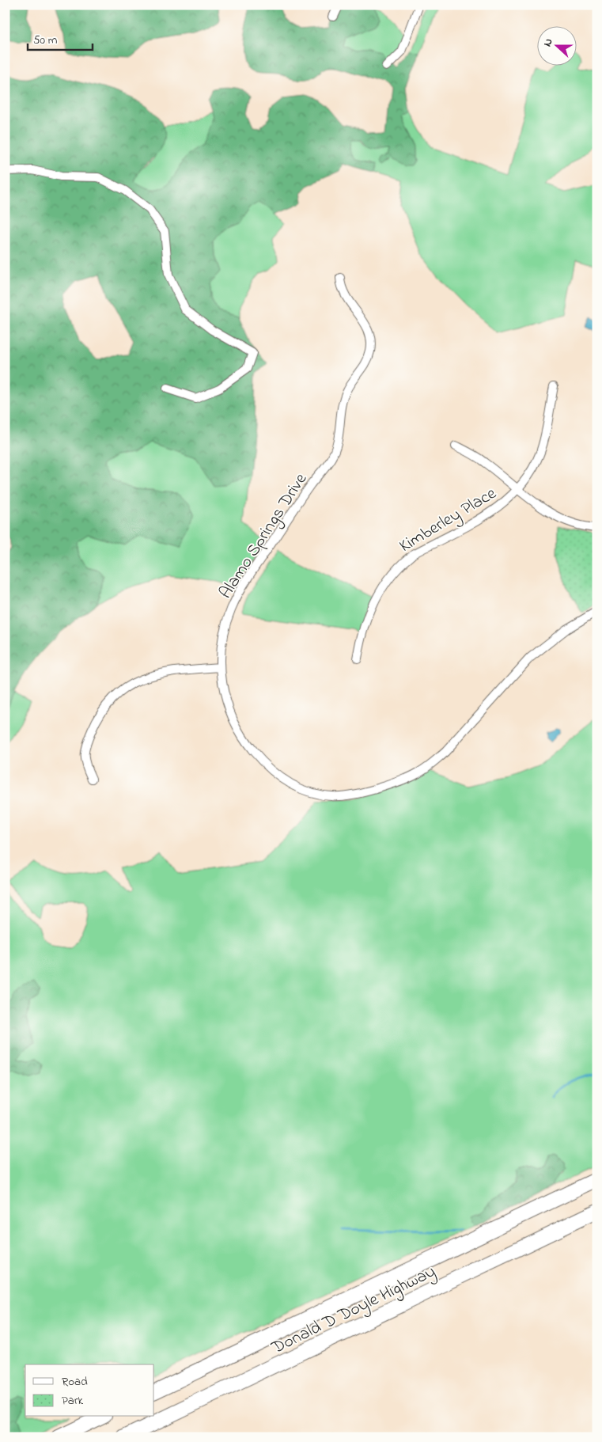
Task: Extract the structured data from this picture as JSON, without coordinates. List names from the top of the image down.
{
  "streets": {
    "highway": ["Donald D Doyle Highway"],
    "street": ["Kimberley Place", "Alamo Springs Drive"]
  },
  "legend": ["Road", "Park"],
  "scale_bar": "50 m",
  "north": "left"
}
